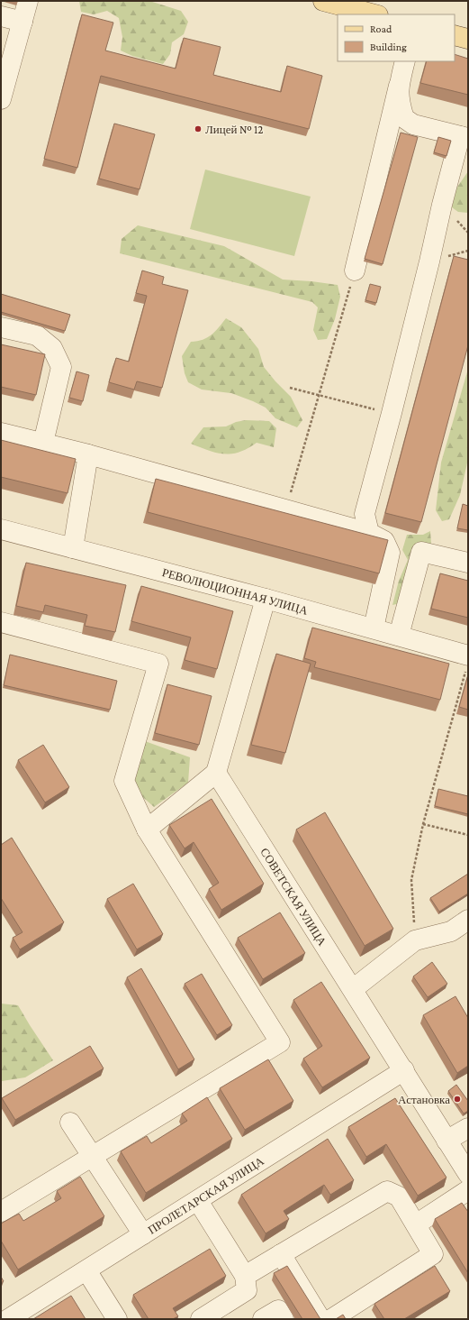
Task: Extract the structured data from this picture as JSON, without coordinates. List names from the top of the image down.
{
  "streets": {
    "street": ["РЕВОЛЮЦИОННАЯ УЛИЦА", "СОВЕТСКАЯ УЛИЦА", "ПРОЛЕТАРСКАЯ УЛИЦА"]
  },
  "crossings": [
    ["СОВЕТСКАЯ УЛИЦА", "ПРОЛЕТАРСКАЯ УЛИЦА"]
  ],
  "places": ["Лицей № 12", "Астановка"],
  "legend": ["Road", "Building"]
}
